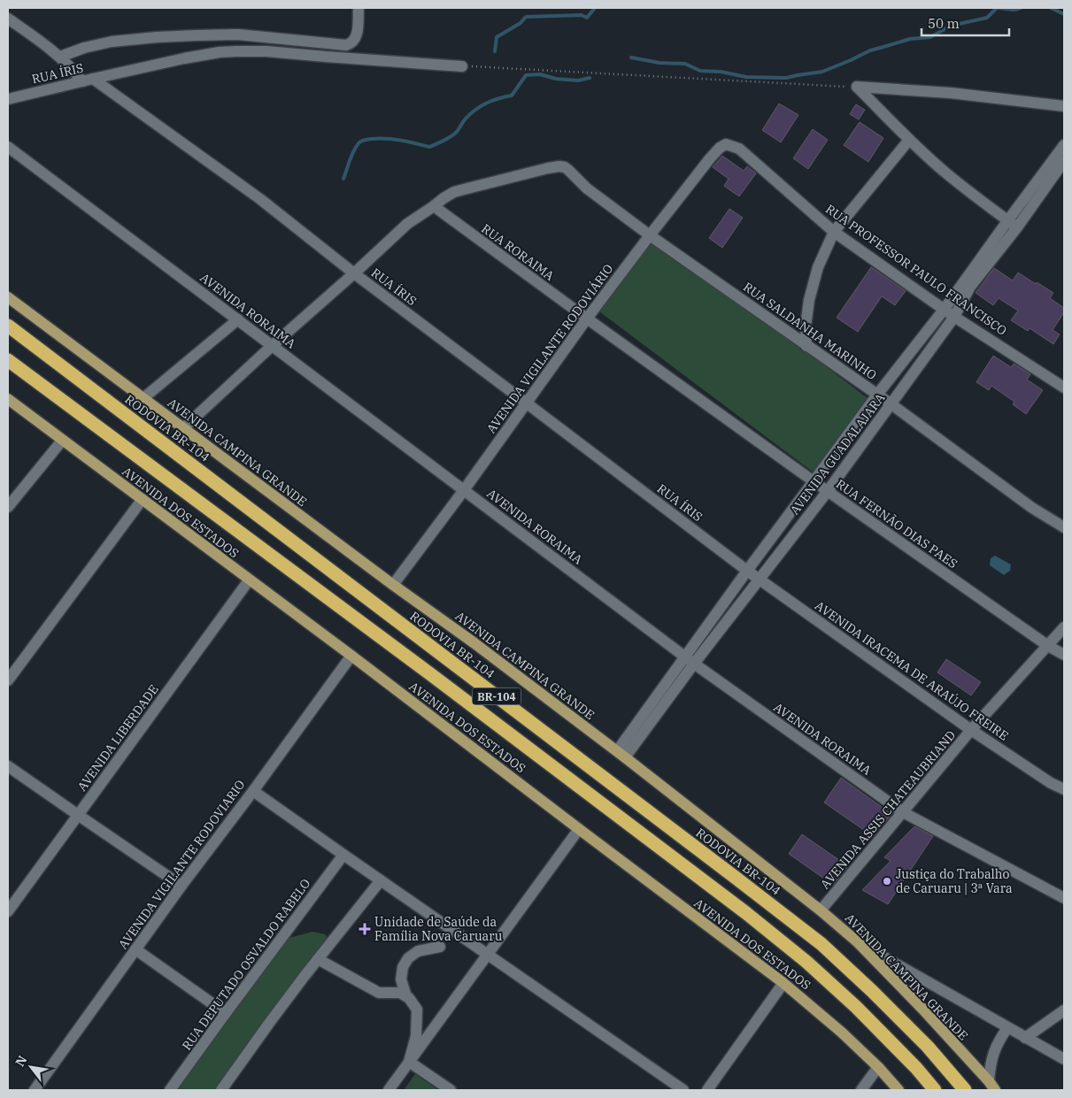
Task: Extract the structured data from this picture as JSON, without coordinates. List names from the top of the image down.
{
  "streets": {
    "highway": ["RODOVIA BR-104", "BR-104"],
    "main road": ["AVENIDA CAMPINA GRANDE", "AVENIDA DOS ESTADOS"],
    "street": [
      "RUA ÍRIS",
      "RUA RORAIMA",
      "RUA PROFESSOR PAULO FRANCISCO",
      "AVENIDA RORAIMA",
      "RUA SALDANHA MARINHO",
      "AVENIDA VIGILANTE RODOVIÁRIO",
      "AVENIDA GUADALAJARA",
      "RUA FERNÃO DIAS PAES",
      "AVENIDA IRACEMA DE ARAÚJO FREIRE",
      "AVENIDA LIBERDADE",
      "AVENIDA ASSIS CHATEAUBRIAND",
      "AVENIDA VIGILANTE RODOVIARIO",
      "RUA DEPUTADO OSVALDO RABELO"
    ]
  },
  "crossings": [
    ["RUA ÍRIS", "AVENIDA VIGILANTE RODOVIÁRIO"],
    ["RUA ÍRIS", "AVENIDA IRACEMA DE ARAÚJO FREIRE"],
    ["RUA RORAIMA", "RUA SALDANHA MARINHO"],
    ["RUA RORAIMA", "AVENIDA VIGILANTE RODOVIÁRIO"],
    ["RUA RORAIMA", "RUA FERNÃO DIAS PAES"],
    ["RUA PROFESSOR PAULO FRANCISCO", "AVENIDA VIGILANTE RODOVIÁRIO"],
    ["RUA PROFESSOR PAULO FRANCISCO", "AVENIDA GUADALAJARA"],
    ["AVENIDA RORAIMA", "AVENIDA VIGILANTE RODOVIÁRIO"],
    ["AVENIDA RORAIMA", "AVENIDA GUADALAJARA"],
    ["AVENIDA RORAIMA", "AVENIDA ASSIS CHATEAUBRIAND"],
    ["RUA SALDANHA MARINHO", "AVENIDA VIGILANTE RODOVIÁRIO"],
    ["RUA SALDANHA MARINHO", "AVENIDA GUADALAJARA"],
    ["AVENIDA VIGILANTE RODOVIÁRIO", "AVENIDA CAMPINA GRANDE"],
    ["AVENIDA VIGILANTE RODOVIÁRIO", "RUA FERNÃO DIAS PAES"],
    ["AVENIDA CAMPINA GRANDE", "AVENIDA GUADALAJARA"],
    ["AVENIDA CAMPINA GRANDE", "AVENIDA ASSIS CHATEAUBRIAND"],
    ["AVENIDA GUADALAJARA", "RUA FERNÃO DIAS PAES"],
    ["AVENIDA GUADALAJARA", "AVENIDA IRACEMA DE ARAÚJO FREIRE"],
    ["AVENIDA DOS ESTADOS", "AVENIDA LIBERDADE"],
    ["AVENIDA DOS ESTADOS", "AVENIDA VIGILANTE RODOVIARIO"],
    ["RUA FERNÃO DIAS PAES", "AVENIDA ASSIS CHATEAUBRIAND"],
    ["AVENIDA IRACEMA DE ARAÚJO FREIRE", "AVENIDA ASSIS CHATEAUBRIAND"]
  ],
  "places": {
    "other": ["Justiça do Trabalho de Caruaru | 3ª Vara"],
    "health": ["Unidade de Saúde da Família Nova Caruaru"]
  },
  "scale_bar": "50 m",
  "north": "top left"
}
